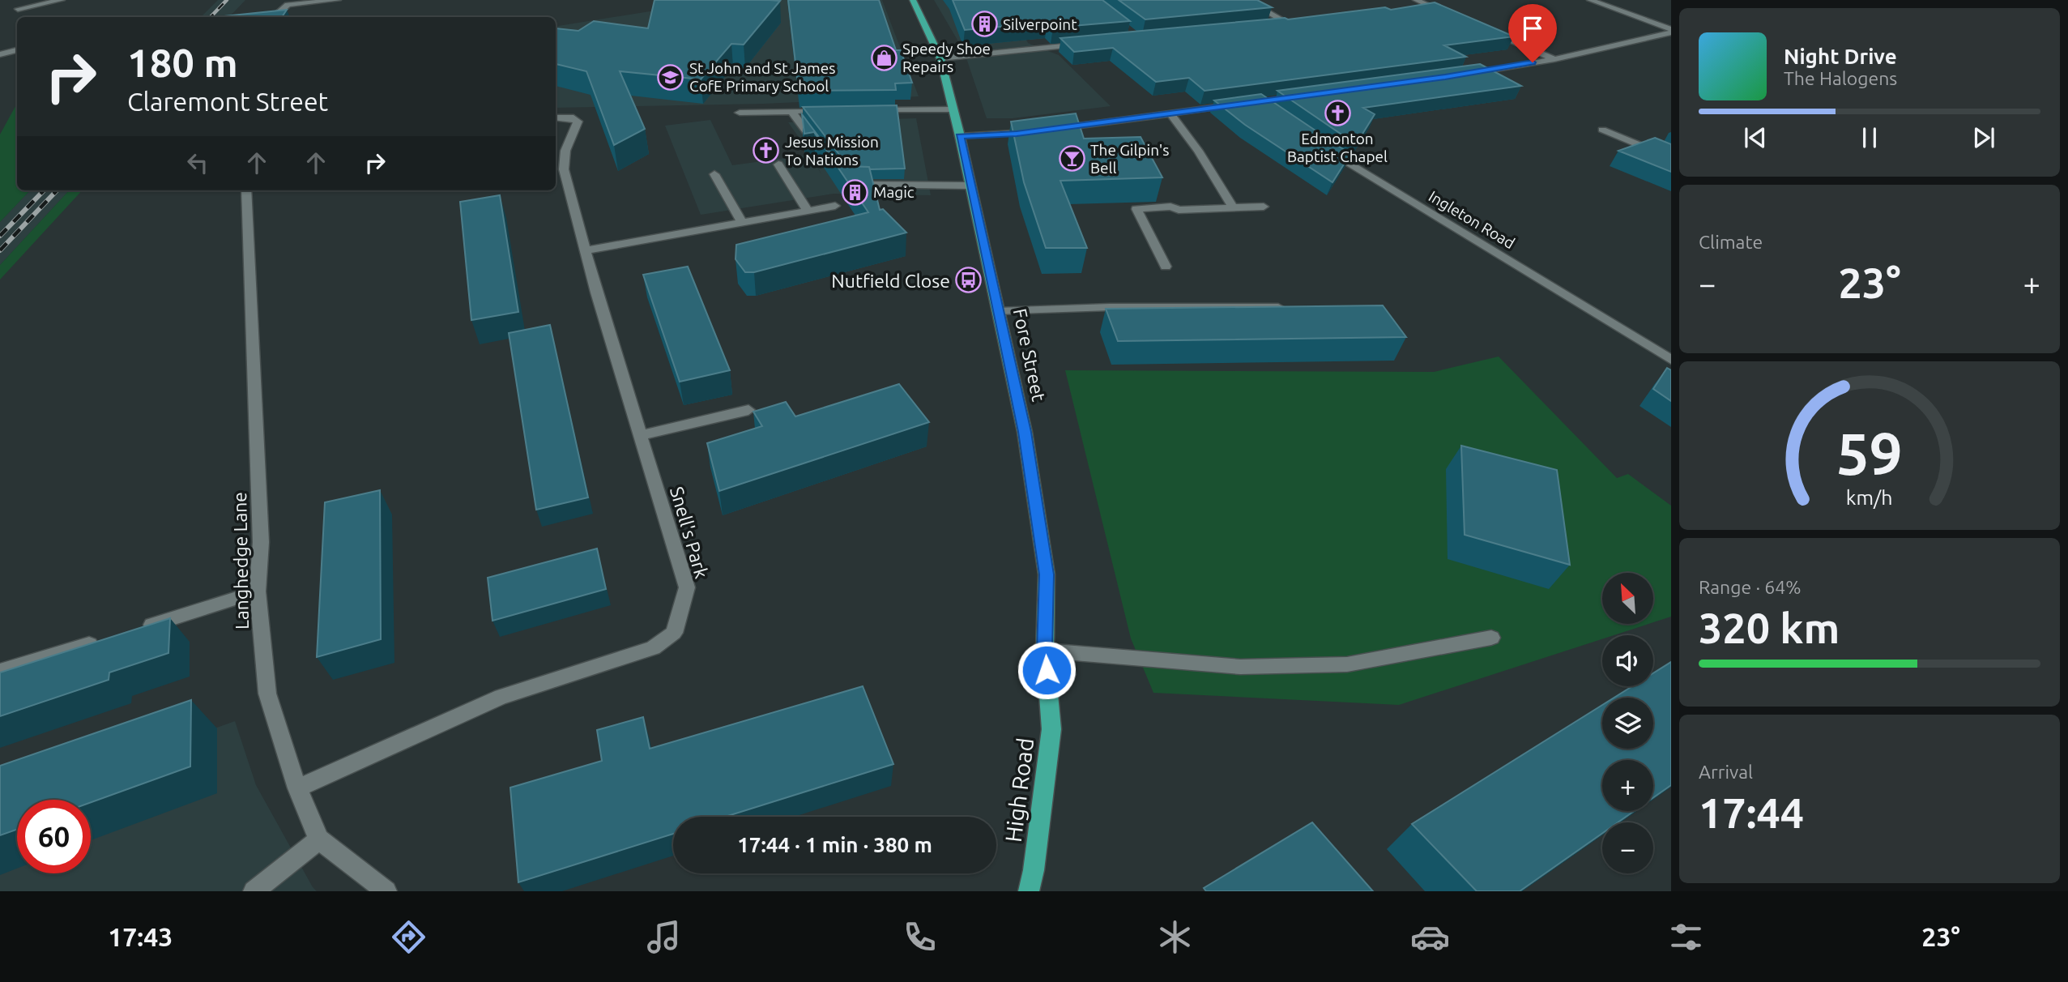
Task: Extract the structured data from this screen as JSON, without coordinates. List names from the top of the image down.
{
  "streets": {
    "main road": ["Fore Street", "High Road"],
    "street": ["Ingleton Road", "Snell's Park", "Langhedge Lane"]
  },
  "crossings": [
    ["Fore Street", "High Road"],
    ["Snell's Park", "Langhedge Lane"]
  ],
  "places": {
    "building": ["Silverpoint", "Magic"],
    "shop": ["Speedy Shoe Repairs"],
    "school or university": ["St John and St James CofE Primary School"],
    "church": ["Edmonton Baptist Chapel", "Jesus Mission To Nations"],
    "bar": ["The Gilpin's Bell"],
    "bus stop": ["Nutfield Close"]
  },
  "north": "top left",
  "page": {
    "turn": ["180 m", "Claremont Street"],
    "song": ["Night Drive", "The Halogens"],
    "tile": [
      "Climate",
      ["Range · 64%", "320 km"],
      ["Arrival", "17:44"]
    ],
    "heat": ["−", "23°", "+"],
    "map_buttons": ["+", "−"],
    "limit": "60",
    "trip": "17:44 · 1 min · 380 m",
    "tabs": ["17:43", "23°"],
    "gauge": ["59", "km/h"]
  }
}
